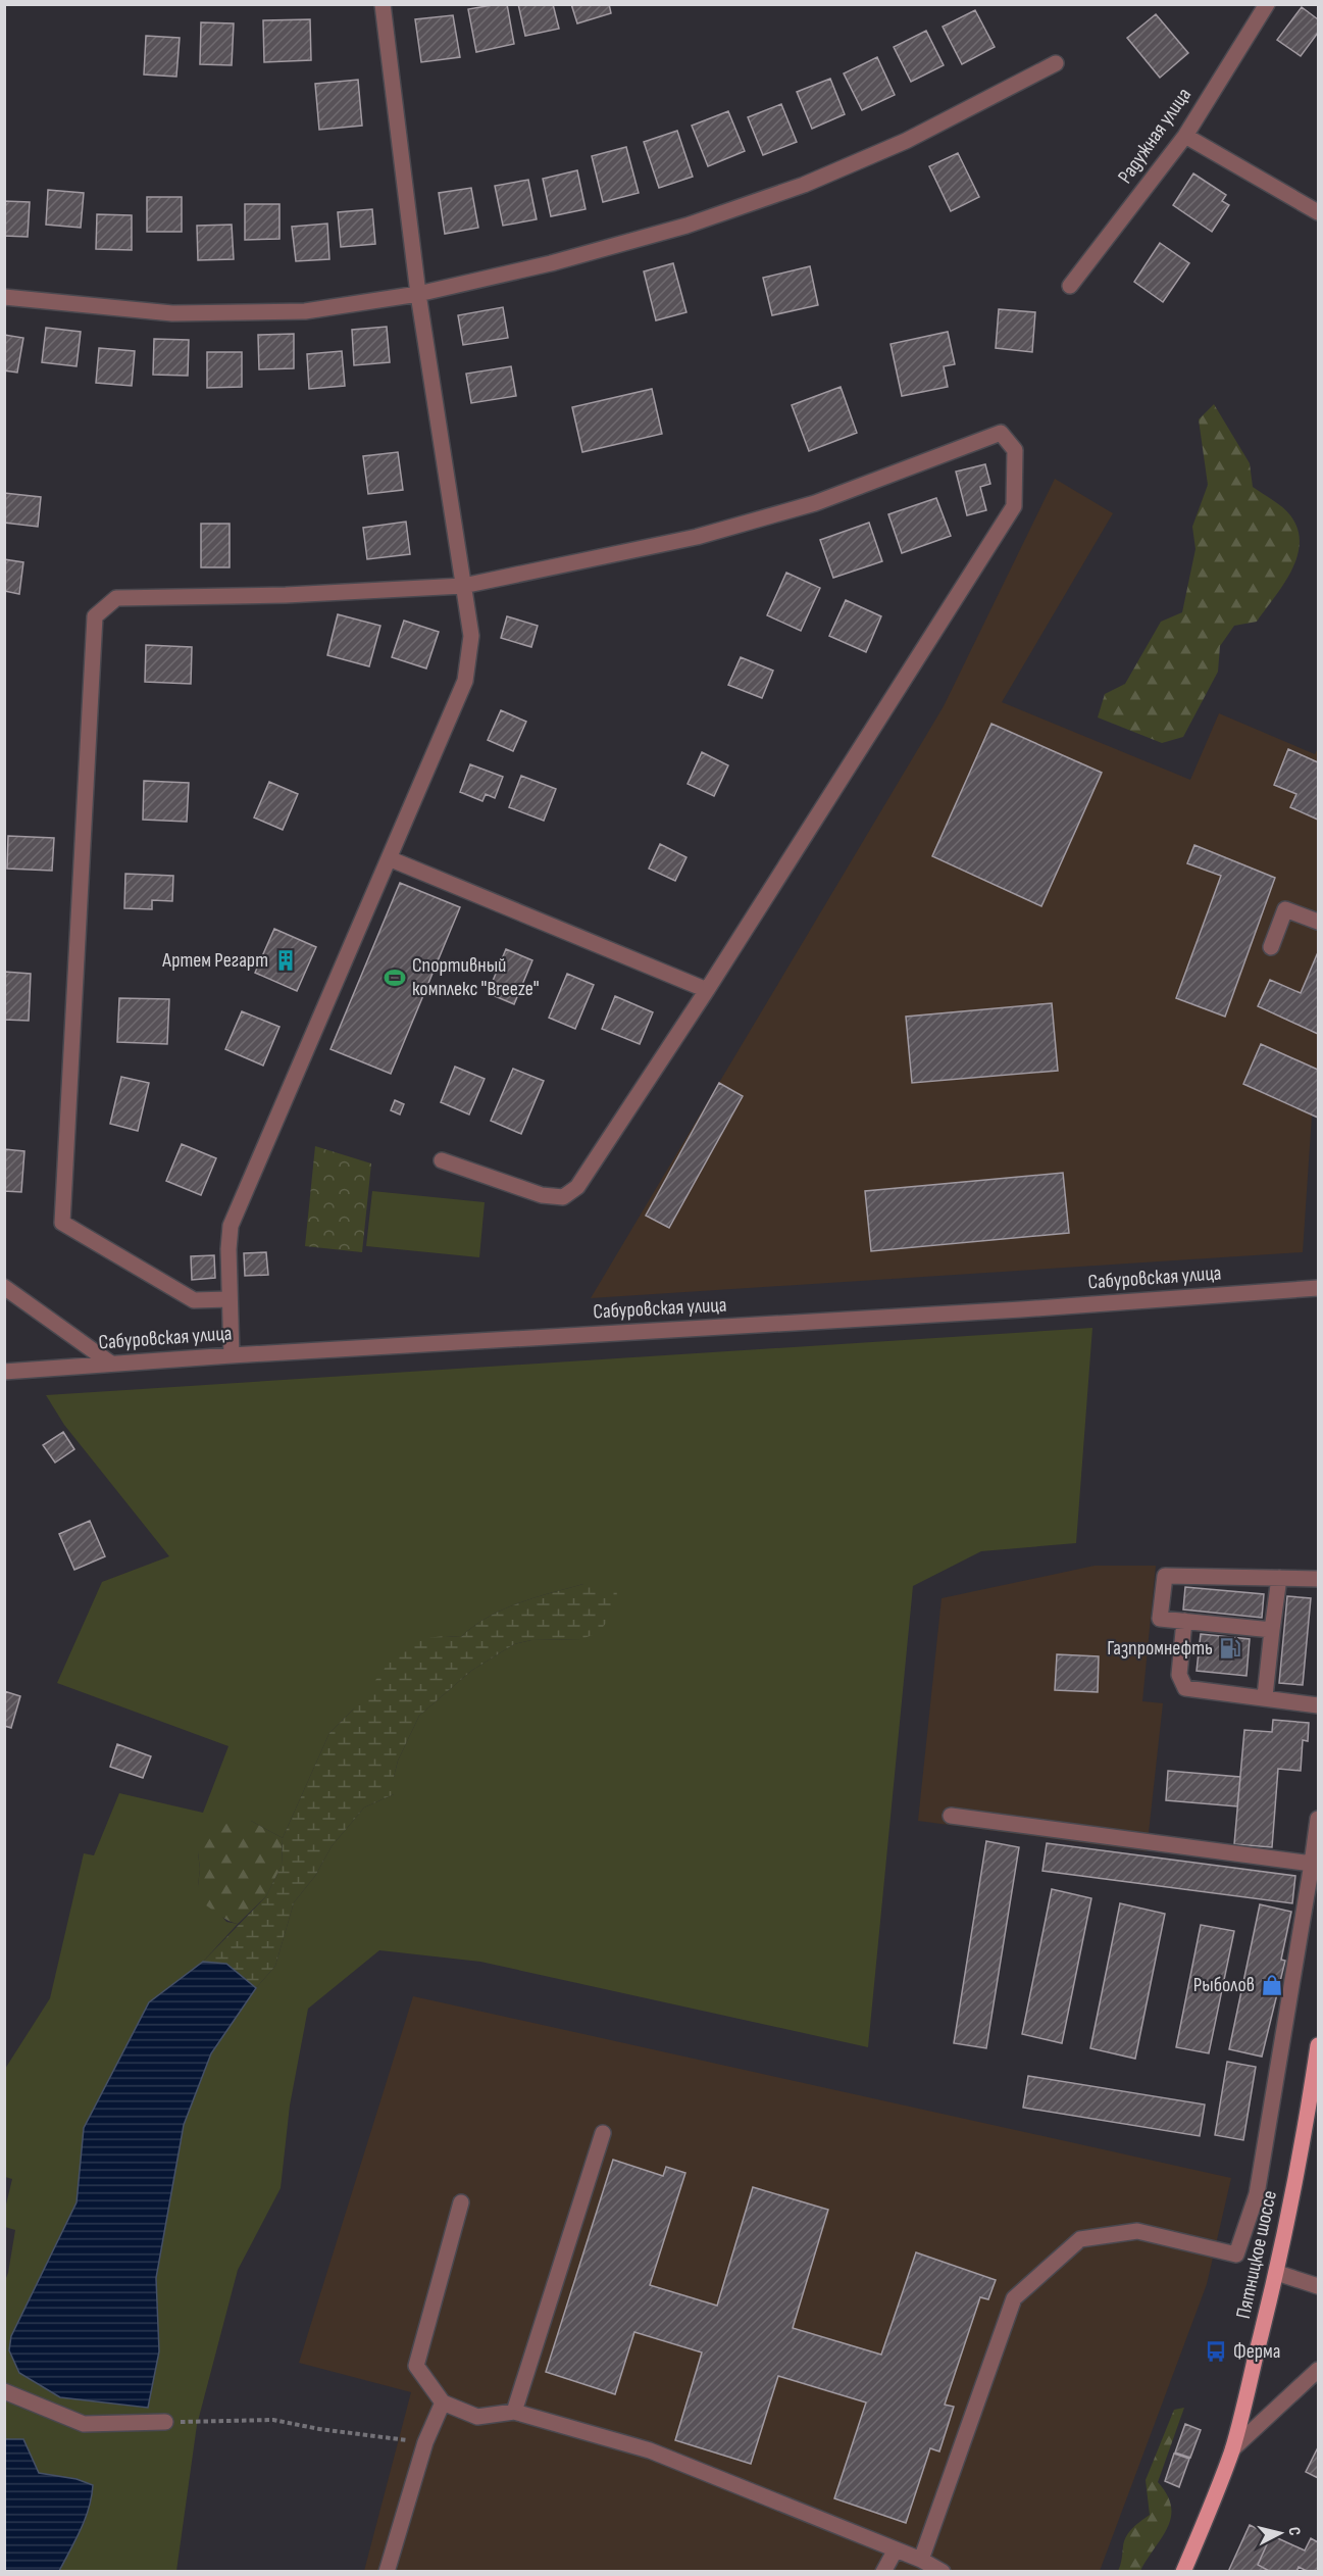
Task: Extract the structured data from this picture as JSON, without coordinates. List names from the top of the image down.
{
  "streets": {
    "main road": ["Пятницкое шоссе"],
    "street": ["Радужная улица", "Сабуровская улица"]
  },
  "places": {
    "building": ["Артем Регарт"],
    "sports": ["Спортивный комплекс \"Breeze\""],
    "fuel station": ["Газпромнефть"],
    "shop": ["Рыболов"],
    "bus stop": ["Ферма"]
  },
  "north": "right"
}
